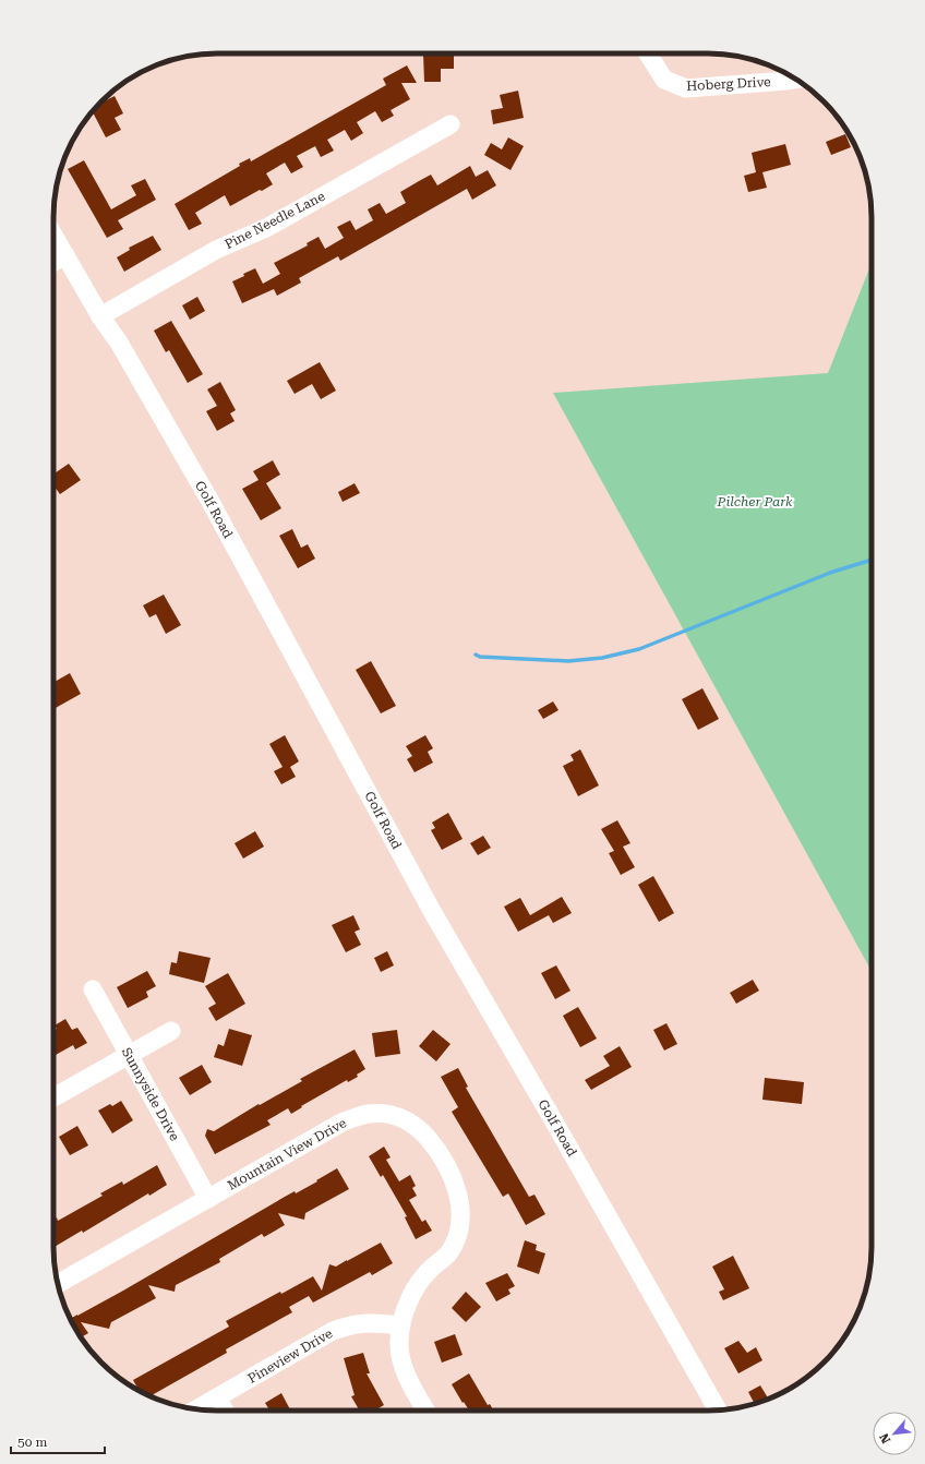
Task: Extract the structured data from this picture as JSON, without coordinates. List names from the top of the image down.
{
  "streets": {
    "street": [
      "Hoberg Drive",
      "Pine Needle Lane",
      "Golf Road",
      "Sunnyside Drive",
      "Mountain View Drive",
      "Pineview Drive"
    ]
  },
  "crossings": [
    ["Pine Needle Lane", "Golf Road"],
    ["Sunnyside Drive", "Mountain View Drive"],
    ["Mountain View Drive", "Pineview Drive"]
  ],
  "parks": ["Pilcher Park"],
  "scale_bar": "50 m",
  "north": "bottom left"
}
